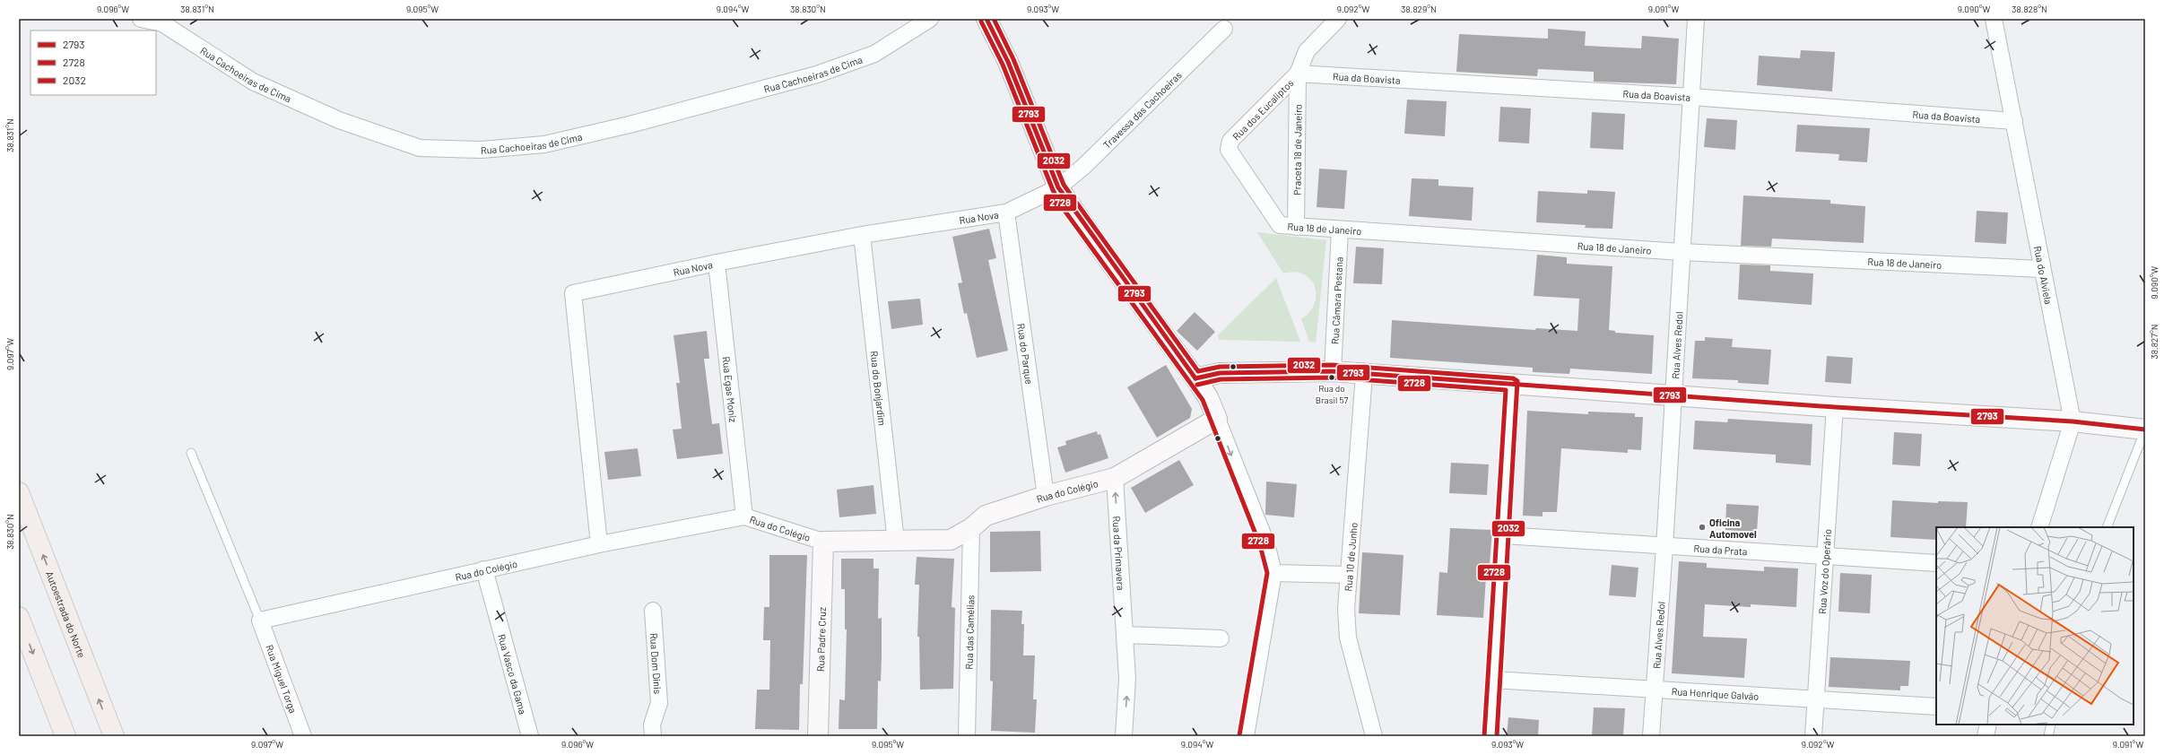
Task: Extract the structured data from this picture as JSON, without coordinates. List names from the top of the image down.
{
  "streets": {
    "highway": ["Autoestrada do Norte"],
    "street": [
      "Rua Cachoeiras de Cima",
      "Rua da Boavista",
      "Travessa das Cachoeiras",
      "Rua dos Eucaliptos",
      "Praceta 18 de Janeiro",
      "Rua Nova",
      "Rua 18 de Janeiro",
      "Rua do Alviela",
      "Rua Câmara Pestana",
      "Rua Alves Redol",
      "Rua do Parque",
      "Rua do Bonjardim",
      "Rua Egas Moniz",
      "Rua do Colégio",
      "Rua da Prata",
      "Rua da Primavera",
      "Rua 10 de Junho",
      "Rua Voz do Operário",
      "Rua das Camélias",
      "Rua Padre Cruz",
      "Rua Dom Dinis",
      "Rua Vasco da Gama",
      "Rua Miguel Torga",
      "Rua Henrique Galvão"
    ]
  },
  "crossings": [
    ["Rua da Boavista", "Rua dos Eucaliptos"],
    ["Rua da Boavista", "Praceta 18 de Janeiro"],
    ["Rua da Boavista", "Rua do Alviela"],
    ["Rua da Boavista", "Rua Alves Redol"],
    ["Travessa das Cachoeiras", "Rua Nova"],
    ["Rua dos Eucaliptos", "Praceta 18 de Janeiro"],
    ["Rua dos Eucaliptos", "Rua 18 de Janeiro"],
    ["Praceta 18 de Janeiro", "Rua 18 de Janeiro"],
    ["Rua Nova", "Rua do Parque"],
    ["Rua Nova", "Rua do Bonjardim"],
    ["Rua Nova", "Rua Egas Moniz"],
    ["Rua Nova", "Rua do Colégio"],
    ["Rua 18 de Janeiro", "Rua do Alviela"],
    ["Rua 18 de Janeiro", "Rua Câmara Pestana"],
    ["Rua 18 de Janeiro", "Rua Alves Redol"],
    ["Rua Alves Redol", "Rua da Prata"],
    ["Rua Alves Redol", "Rua Henrique Galvão"],
    ["Rua do Parque", "Rua do Colégio"],
    ["Rua do Bonjardim", "Rua do Colégio"],
    ["Rua Egas Moniz", "Rua do Colégio"],
    ["Rua do Colégio", "Rua da Primavera"],
    ["Rua do Colégio", "Rua das Camélias"],
    ["Rua do Colégio", "Rua Padre Cruz"],
    ["Rua do Colégio", "Rua Vasco da Gama"],
    ["Rua do Colégio", "Rua Miguel Torga"],
    ["Rua da Prata", "Rua Voz do Operário"],
    ["Rua Voz do Operário", "Rua Henrique Galvão"]
  ],
  "places": ["Rua do Brasil 57", "Oficina Automovel"],
  "lines": ["transit line 2793", "transit line 2032", "transit line 2728"],
  "legend": ["2793", "2728", "2032"],
  "coordinates": [
    "9.096°W",
    "38.831°N",
    "9.095°W",
    "9.094°W",
    "38.830°N",
    "9.093°W",
    "9.092°W",
    "38.829°N",
    "9.091°W",
    "9.090°W",
    "38.828°N",
    "38.827°N",
    "9.097°W"
  ]
}
